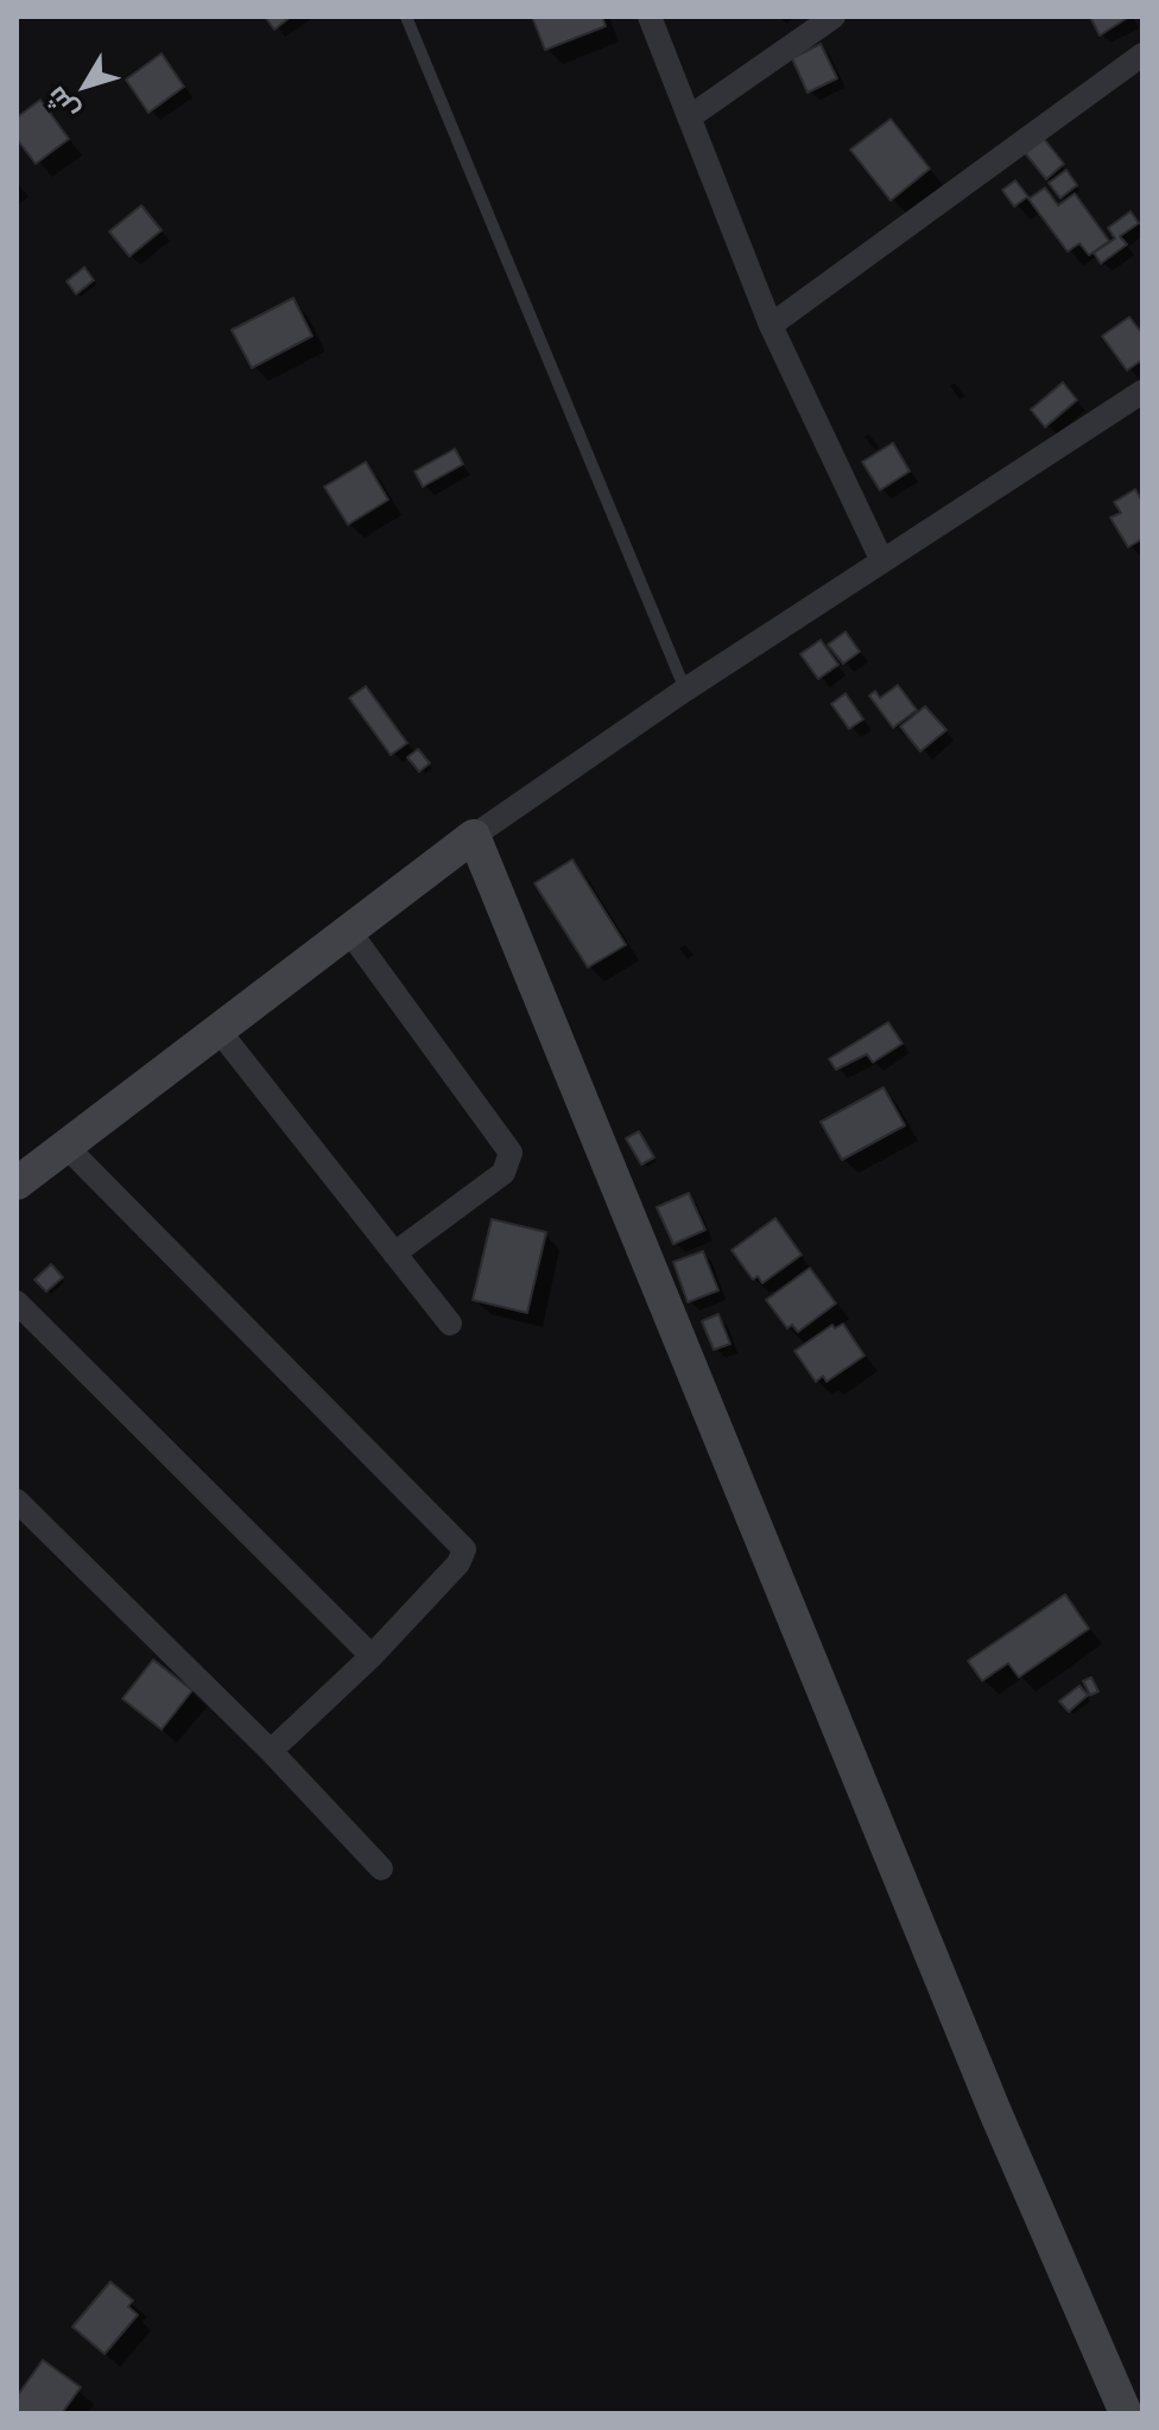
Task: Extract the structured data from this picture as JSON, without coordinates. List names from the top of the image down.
{
  "north": "bottom left"
}
